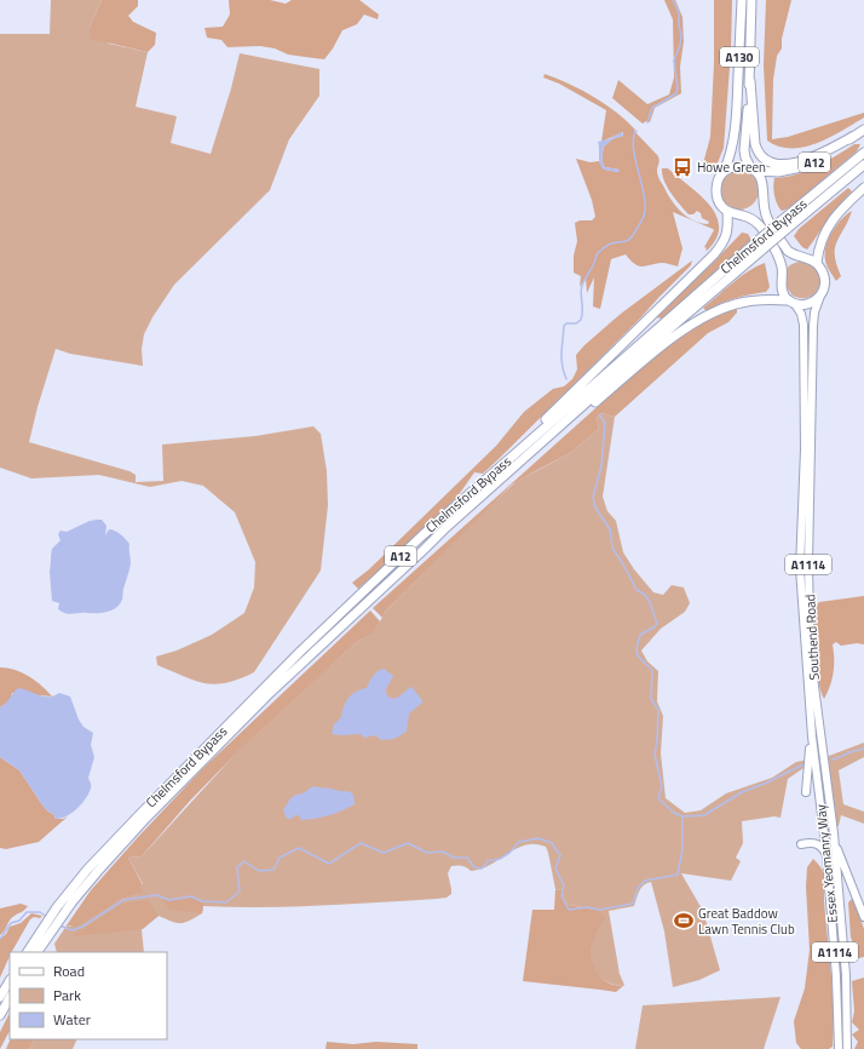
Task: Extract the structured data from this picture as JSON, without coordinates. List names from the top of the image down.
{
  "streets": {
    "highway": ["A130", "A12", "Chelmsford Bypass"],
    "main road": ["A1114", "Southend Road", "Essex Yeomanry Way"]
  },
  "crossings": [
    ["A130", "A12"],
    ["A12", "Chelmsford Bypass"],
    ["A12", "Southend Road"],
    ["Southend Road", "Essex Yeomanry Way"]
  ],
  "places": {
    "bus stop": ["Howe Green"],
    "sports": ["Great Baddow Lawn Tennis Club"]
  },
  "legend": ["Road", "Park", "Water"]
}
